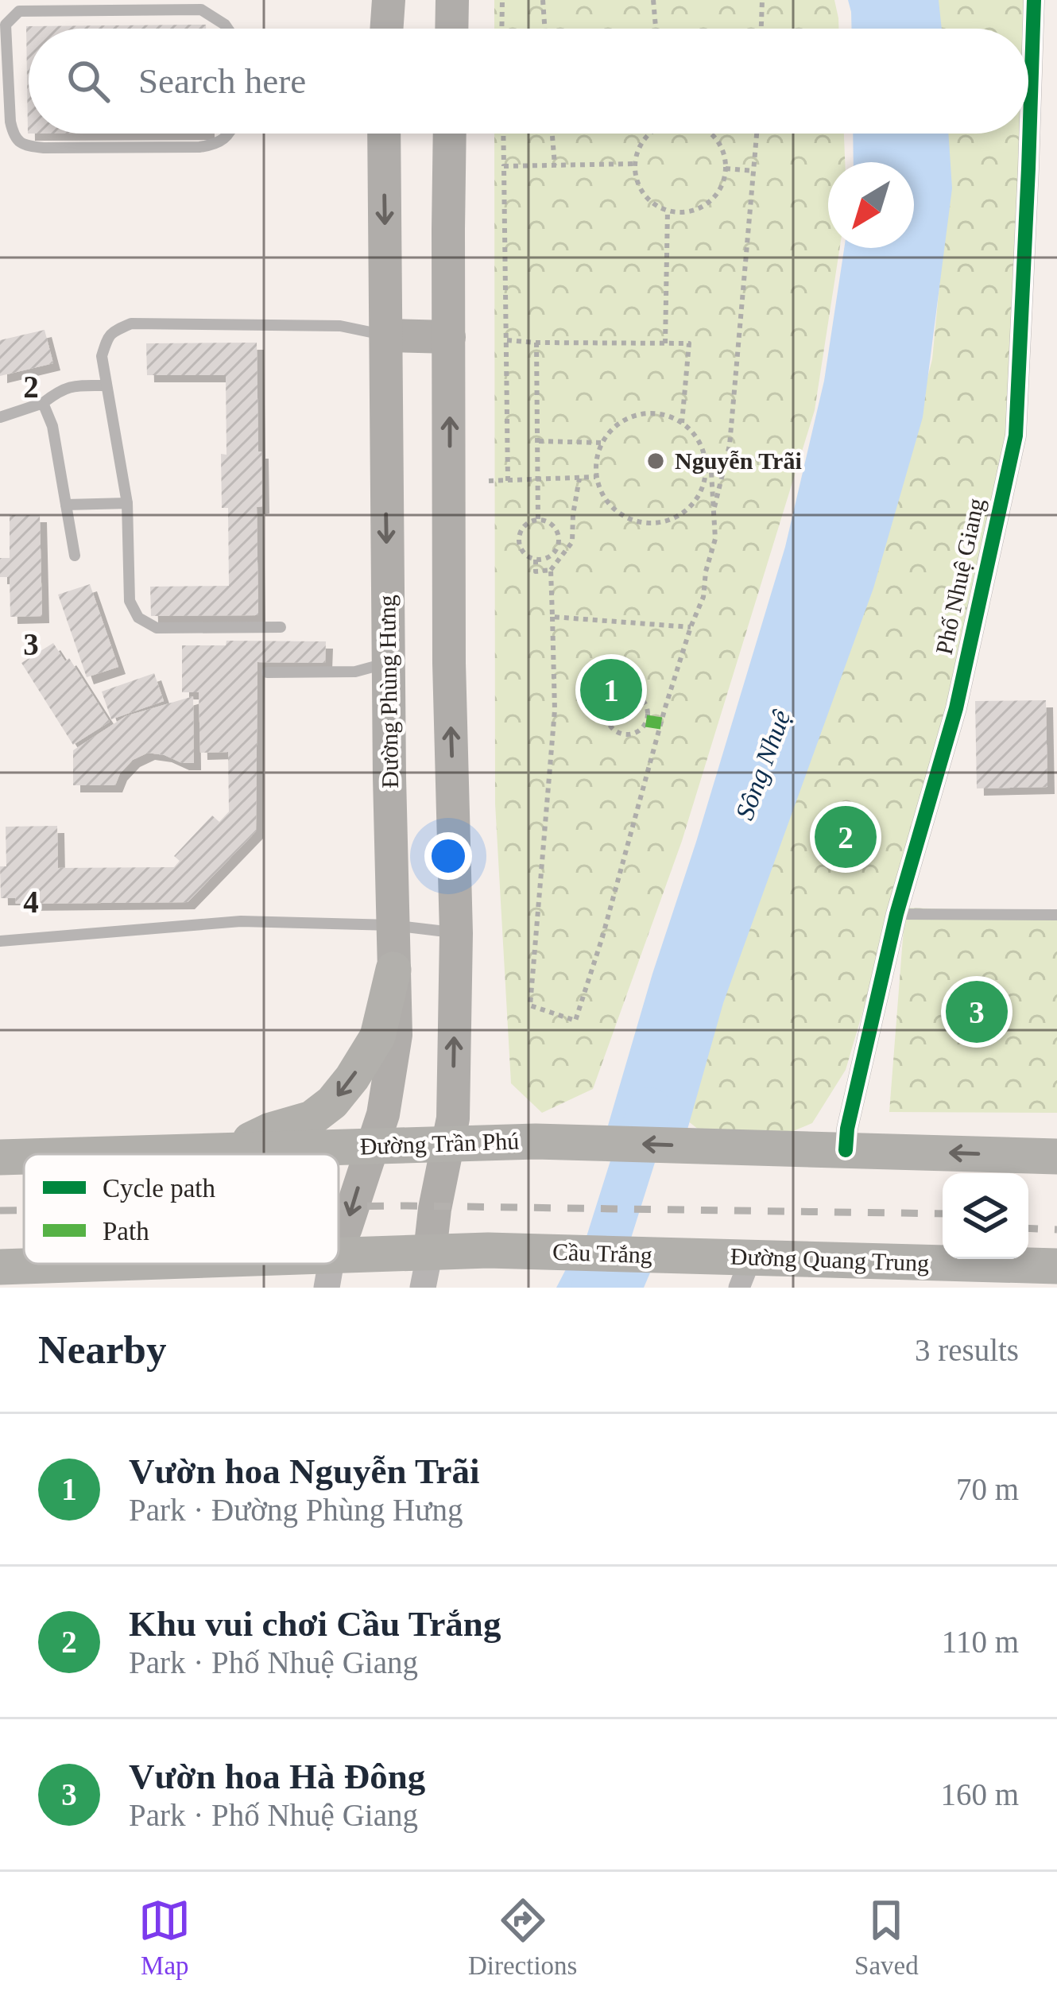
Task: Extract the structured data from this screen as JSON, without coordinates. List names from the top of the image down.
{
  "streets": {
    "highway": ["Đường Trần Phú", "Cầu Trắng", "Đường Quang Trung"],
    "main road": ["Đường Phùng Hưng"],
    "street": ["Phố Nhuệ Giang"]
  },
  "crossings": [
    ["Phố Nhuệ Giang", "Đường Trần Phú"],
    ["Đường Phùng Hưng", "Đường Trần Phú"],
    ["Cầu Trắng", "Đường Quang Trung"]
  ],
  "one_way": ["Đường Trần Phú"],
  "water": ["Sông Nhuệ"],
  "places": ["Nguyễn Trãi"],
  "legend": ["Cycle path", "Path"],
  "north": "bottom left",
  "page": {
    "search": "Search here",
    "pins": ["1", "2", "3"],
    "heading": ["Nearby", "3 results"],
    "list": [
      {
        "mark": "1",
        "name": "Vườn hoa Nguyễn Trãi",
        "note": "Park · Đường Phùng Hưng",
        "value": "70 m"
      },
      {
        "mark": "2",
        "name": "Khu vui chơi Cầu Trắng",
        "note": "Park · Phố Nhuệ Giang",
        "value": "110 m"
      },
      {
        "mark": "3",
        "name": "Vườn hoa Hà Đông",
        "note": "Park · Phố Nhuệ Giang",
        "value": "160 m"
      }
    ],
    "nav": ["Map", "Directions", "Saved"]
  },
  "grid": {
    "rows": ["2", "3", "4"]
  }
}
